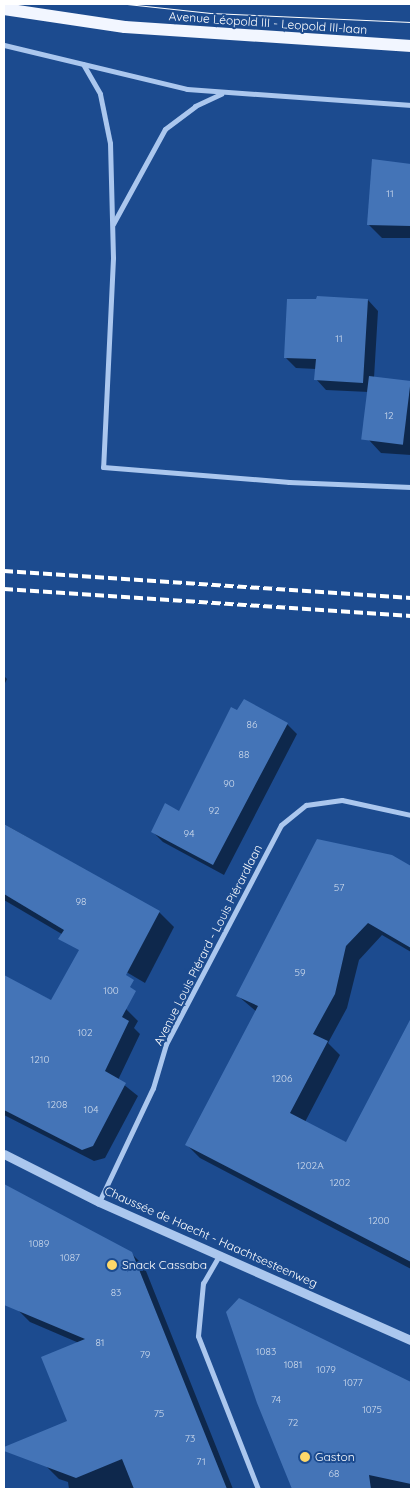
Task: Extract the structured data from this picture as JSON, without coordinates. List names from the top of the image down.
{
  "streets": {
    "main road": ["Avenue Léopold III - Leopold III-laan"],
    "street": ["Avenue Louis Piérard - Louis Piérardlaan", "Chaussée de Haecht - Haachtsesteenweg"]
  },
  "crossings": [
    ["Avenue Louis Piérard - Louis Piérardlaan", "Chaussée de Haecht - Haachtsesteenweg"]
  ],
  "places": ["Snack Cassaba", "Gaston"],
  "house_numbers": [
    "11",
    "11",
    "12",
    "86",
    "88",
    "90",
    "92",
    "94",
    "57",
    "98",
    "59",
    "100",
    "102",
    "1210",
    "1206",
    "1208",
    "104",
    "1202A",
    "1202",
    "1200",
    "1089",
    "1087",
    "83",
    "81",
    "1083",
    "79",
    "1081",
    "1079",
    "1077",
    "74",
    "1075",
    "75",
    "72",
    "73",
    "71",
    "68"
  ]
}
